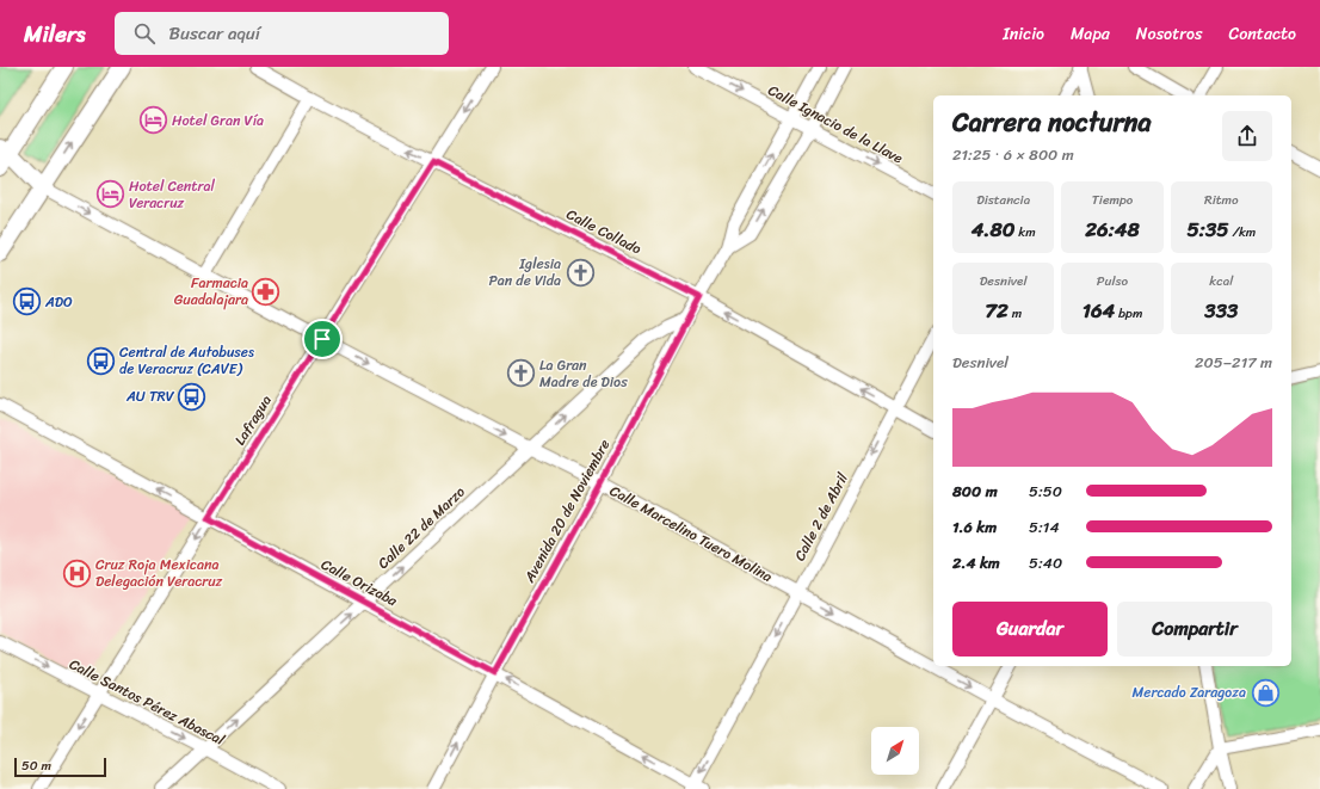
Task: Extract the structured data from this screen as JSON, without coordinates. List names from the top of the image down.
{
  "streets": {
    "main road": ["Calle Marcelino Tuero Molina"],
    "street": [
      "Calle Ignacio de la Llave",
      "Calle Collado",
      "Lafragua",
      "Avenida 20 de Noviembre",
      "Calle 2 de Abril",
      "Calle 22 de Marzo",
      "Calle Orizaba",
      "Calle Santos Pérez Abascal"
    ]
  },
  "crossings": [
    ["Calle Ignacio de la Llave", "Avenida 20 de Noviembre"],
    ["Calle Collado", "Lafragua"],
    ["Calle Collado", "Avenida 20 de Noviembre"],
    ["Calle Collado", "Calle 2 de Abril"],
    ["Lafragua", "Calle Marcelino Tuero Molina"],
    ["Lafragua", "Calle Orizaba"],
    ["Lafragua", "Calle Santos Pérez Abascal"],
    ["Avenida 20 de Noviembre", "Calle 22 de Marzo"],
    ["Avenida 20 de Noviembre", "Calle Marcelino Tuero Molina"],
    ["Avenida 20 de Noviembre", "Calle Orizaba"],
    ["Calle 2 de Abril", "Calle Marcelino Tuero Molina"],
    ["Calle 2 de Abril", "Calle Orizaba"],
    ["Calle 22 de Marzo", "Calle Marcelino Tuero Molina"],
    ["Calle 22 de Marzo", "Calle Orizaba"],
    ["Calle 22 de Marzo", "Calle Santos Pérez Abascal"]
  ],
  "one_way": [
    "Calle Ignacio de la Llave",
    "Calle Collado",
    "Lafragua",
    "Avenida 20 de Noviembre",
    "Calle 2 de Abril",
    "Calle 22 de Marzo",
    "Calle Marcelino Tuero Molina",
    "Calle Orizaba",
    "Calle Santos Pérez Abascal"
  ],
  "places": {
    "hotel": ["Hotel Gran Vía", "Hotel Central Veracruz"],
    "church": ["Iglesia Pan de Vida", "La Gran Madre de Dios"],
    "pharmacy": ["Farmacia Guadalajara"],
    "bus stop": ["ADO", "Central de Autobuses de Veracruz (CAVE)", "AU TRV"],
    "hospital": ["Cruz Roja Mexicana Delegación Veracruz"],
    "shop": ["Mercado Zaragoza"]
  },
  "scale_bar": "50 m",
  "north": "top right",
  "page": {
    "header": "Milers",
    "search": "Buscar aquí",
    "nav": [
      "Inicio",
      "Mapa",
      "Nosotros",
      "Contacto"
    ],
    "heading": ["Carrera nocturna", "21:25 · 6 × 800 m"],
    "stats": [
      ["Distancia", "4.80 km"],
      ["Tiempo", "26:48"],
      ["Ritmo", "5:35 /km"],
      ["Desnivel", "72 m"],
      ["Pulso", "164 bpm"],
      ["kcal", "333"]
    ],
    "chart": ["Desnivel", "205–217 m"],
    "list": [
      {
        "name": "800 m",
        "note": "5:50"
      },
      {
        "name": "1.6 km",
        "note": "5:14"
      },
      {
        "name": "2.4 km",
        "note": "5:40"
      }
    ],
    "buttons": ["Guardar", "Compartir"],
    "scale": "50 m"
  }
}
